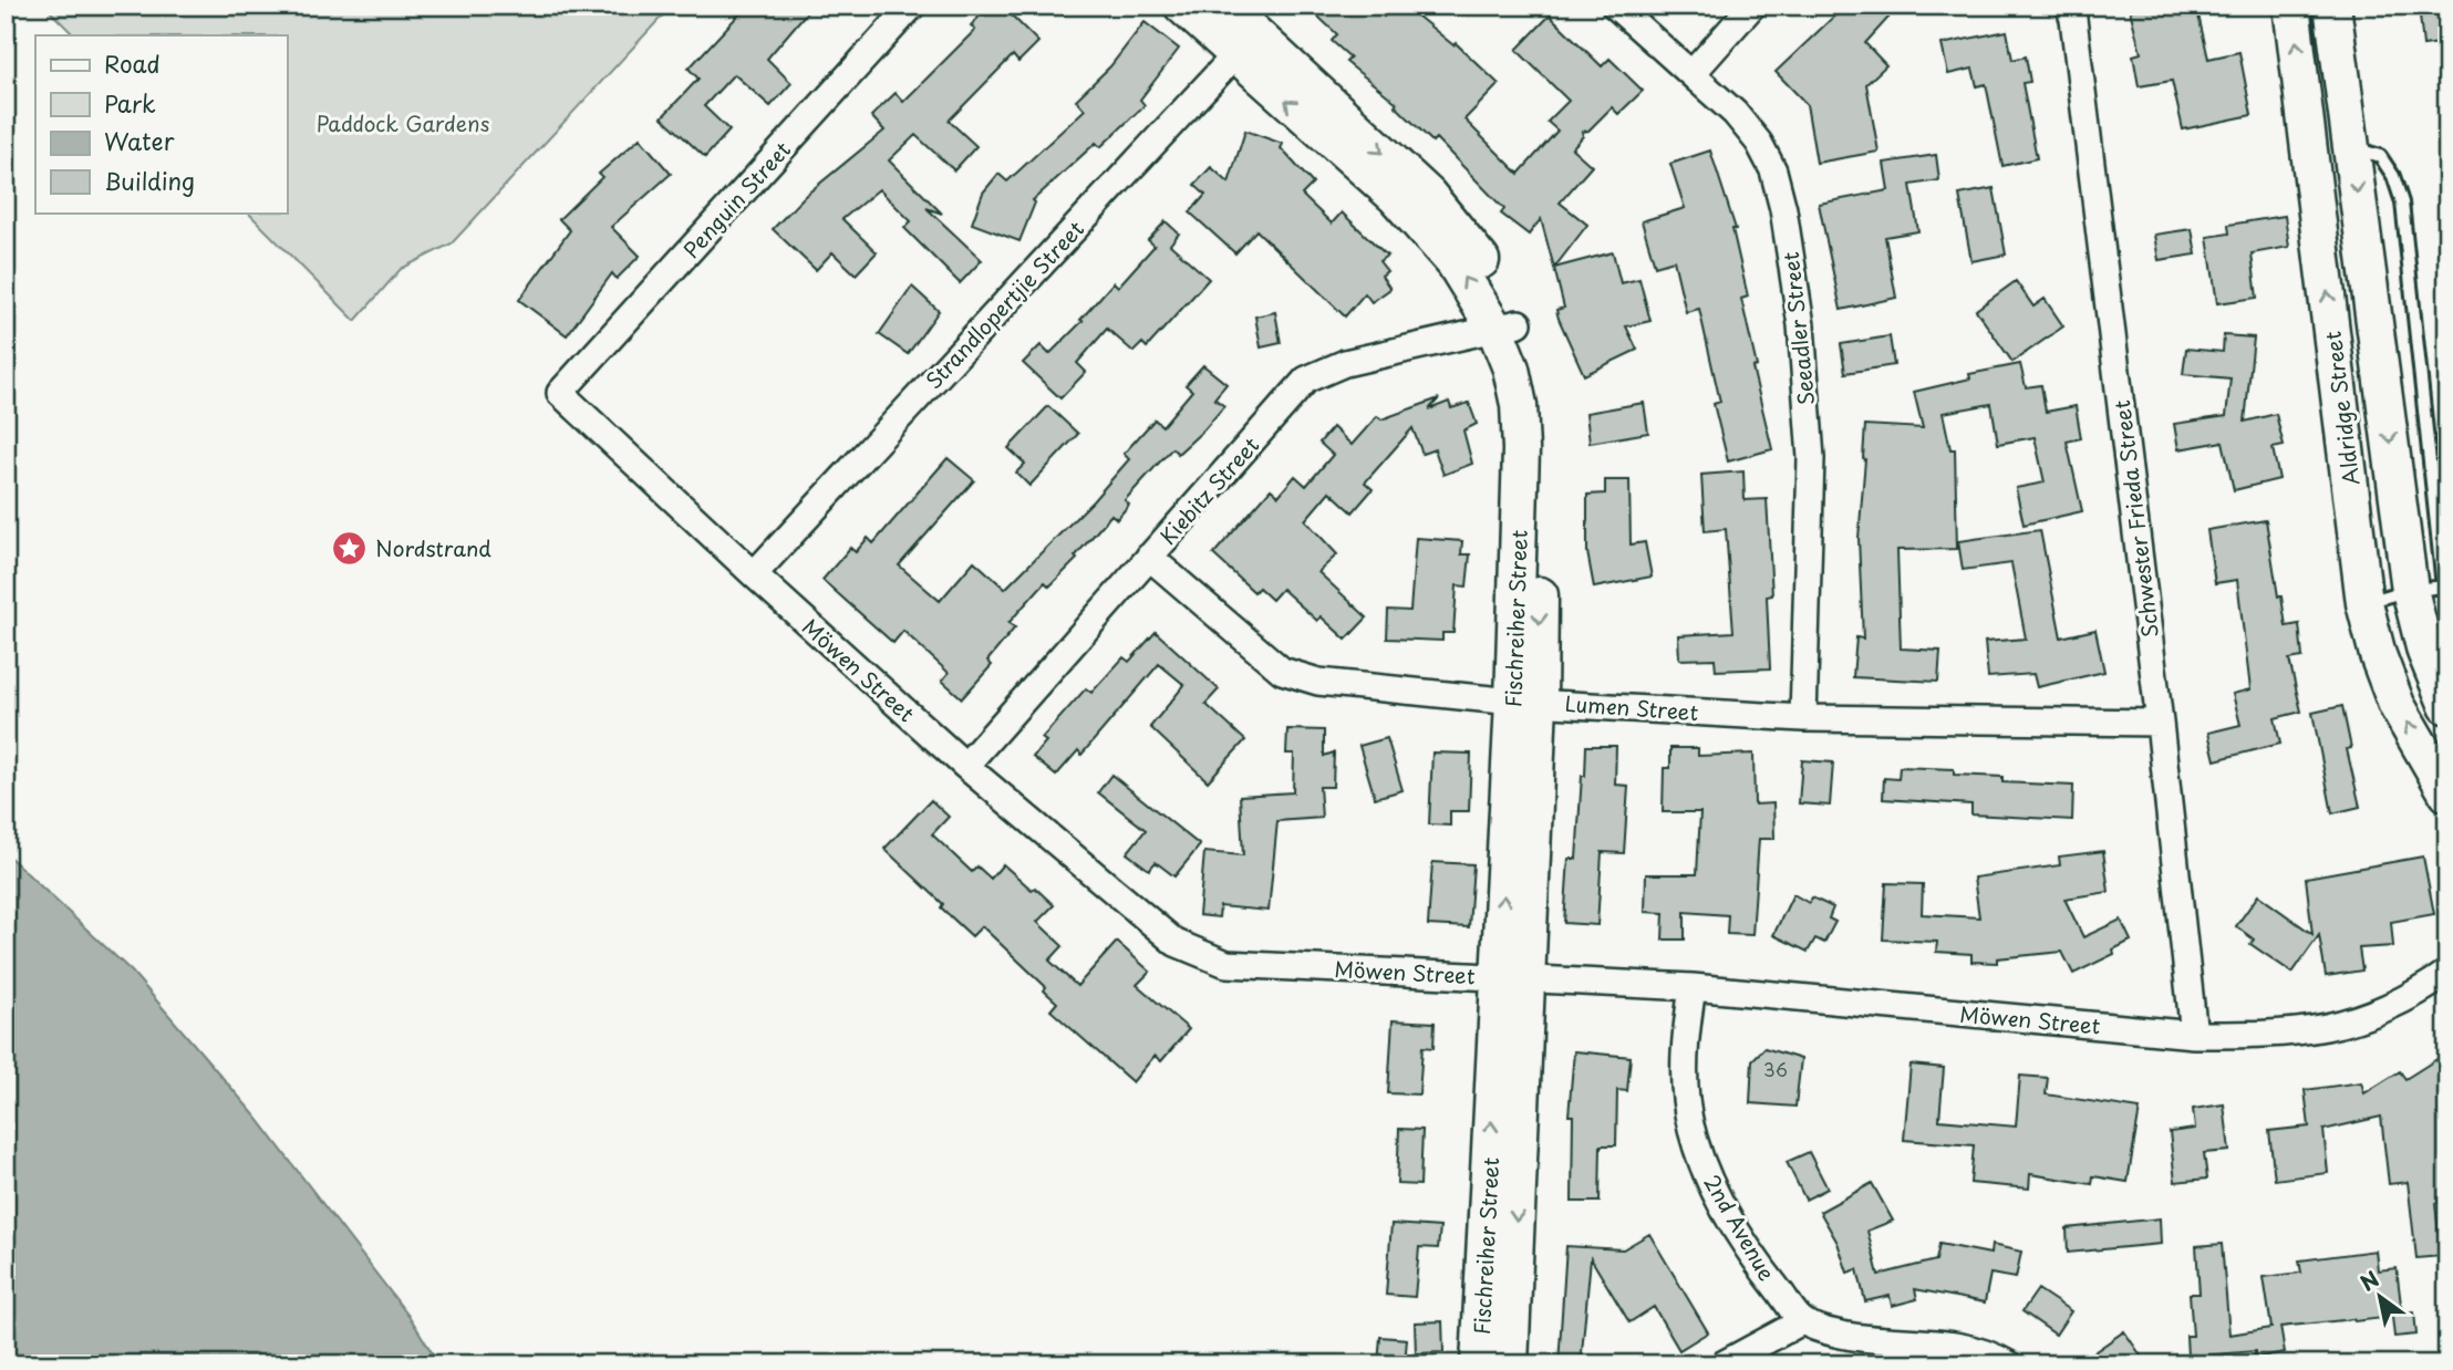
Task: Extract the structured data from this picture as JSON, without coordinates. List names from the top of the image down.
{
  "streets": {
    "street": [
      "Penguin Street",
      "Strandlopertjie Street",
      "Seeadler Street",
      "Aldridge Street",
      "Kiebitz Street",
      "Schwester Frieda Street",
      "Fischreiher Street",
      "Möwen Street",
      "Lumen Street",
      "2nd Avenue"
    ]
  },
  "crossings": [
    ["Penguin Street", "Möwen Street"],
    ["Strandlopertjie Street", "Fischreiher Street"],
    ["Strandlopertjie Street", "Möwen Street"],
    ["Seeadler Street", "Lumen Street"],
    ["Kiebitz Street", "Fischreiher Street"],
    ["Kiebitz Street", "Möwen Street"],
    ["Kiebitz Street", "Lumen Street"],
    ["Schwester Frieda Street", "Möwen Street"],
    ["Schwester Frieda Street", "Lumen Street"],
    ["Fischreiher Street", "Möwen Street"],
    ["Fischreiher Street", "Lumen Street"],
    ["Möwen Street", "2nd Avenue"]
  ],
  "parks": ["Paddock Gardens"],
  "places": {
    "place": ["Nordstrand"]
  },
  "house_numbers": ["36"],
  "legend": [
    "Road",
    "Park",
    "Water",
    "Building"
  ],
  "north": "top left"
}
